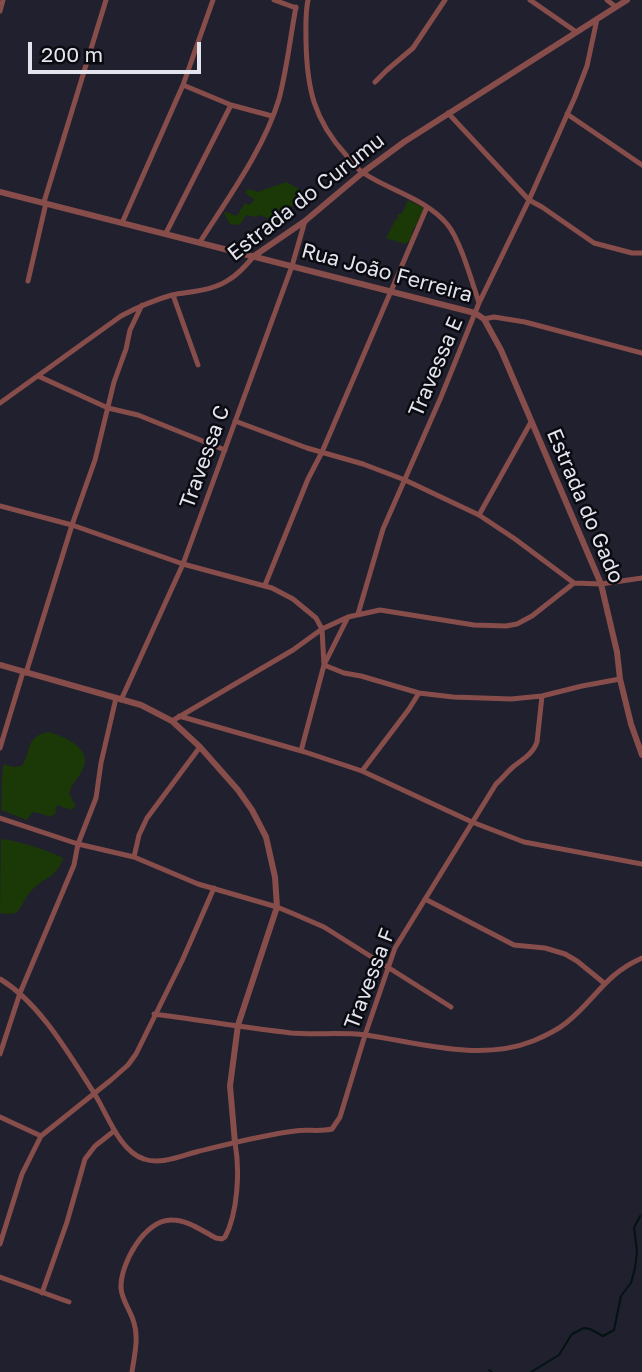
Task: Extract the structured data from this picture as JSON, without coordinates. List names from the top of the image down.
{
  "streets": {
    "street": [
      "Estrada do Curumu",
      "Rua João Ferreira",
      "Travessa E",
      "Travessa C",
      "Estrada do Gado",
      "Travessa F"
    ]
  },
  "crossings": [
    ["Estrada do Curumu", "Rua João Ferreira"],
    ["Estrada do Curumu", "Travessa E"],
    ["Estrada do Curumu", "Travessa C"],
    ["Rua João Ferreira", "Travessa E"],
    ["Rua João Ferreira", "Travessa C"],
    ["Rua João Ferreira", "Estrada do Gado"]
  ],
  "scale_bar": "200 m"
}
